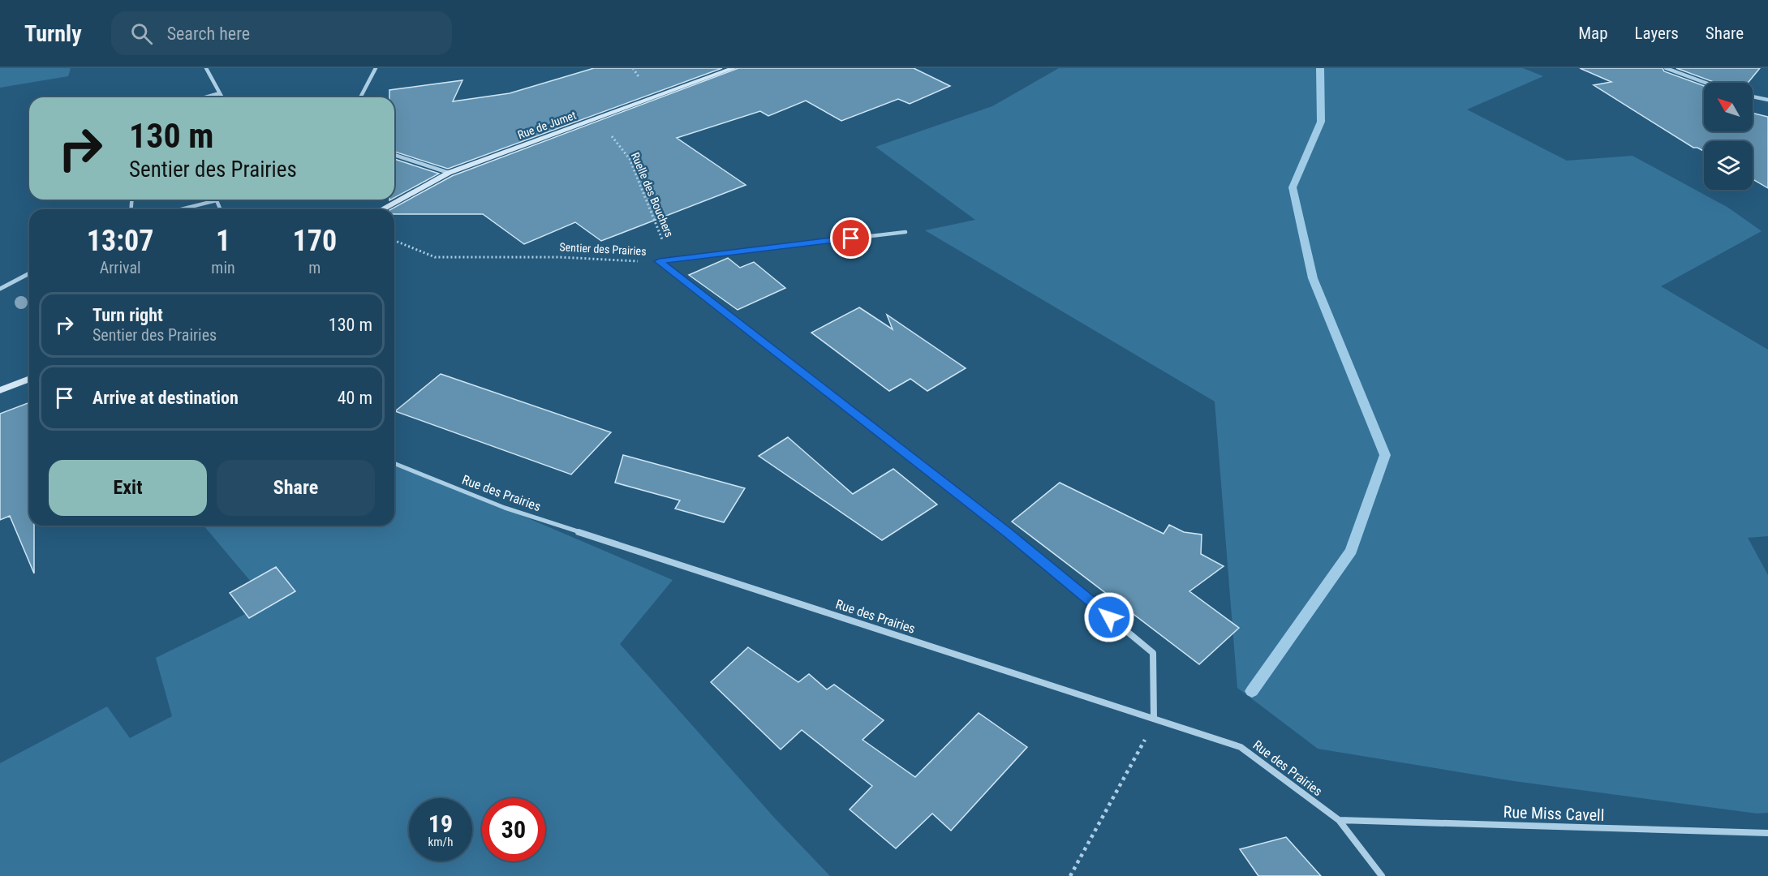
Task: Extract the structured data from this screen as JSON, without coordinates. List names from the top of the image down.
{
  "streets": {
    "street": [
      "Rue de Jumet",
      "Sentier des Prairies",
      "Rue des Prairies",
      "Rue Miss Cavell"
    ],
    "path": ["Ruelle des Bouchers"]
  },
  "crossings": [
    ["Rue de Jumet", "Ruelle des Bouchers"],
    ["Ruelle des Bouchers", "Sentier des Prairies"],
    ["Rue des Prairies", "Rue Miss Cavell"]
  ],
  "north": "top left",
  "page": {
    "header": "Turnly",
    "search": "Search here",
    "nav": ["Map", "Layers", "Share"],
    "turn": ["130 m", "Sentier des Prairies"],
    "eta": [
      "13:07",
      "Arrival",
      "1",
      "min",
      "170",
      "m"
    ],
    "list": [
      {
        "name": "Turn right",
        "note": "Sentier des Prairies",
        "value": "130 m"
      },
      {
        "name": "Arrive at destination",
        "value": "40 m"
      }
    ],
    "buttons": ["Exit", "Share"],
    "speed": "19 km/h",
    "limit": "30"
  }
}
